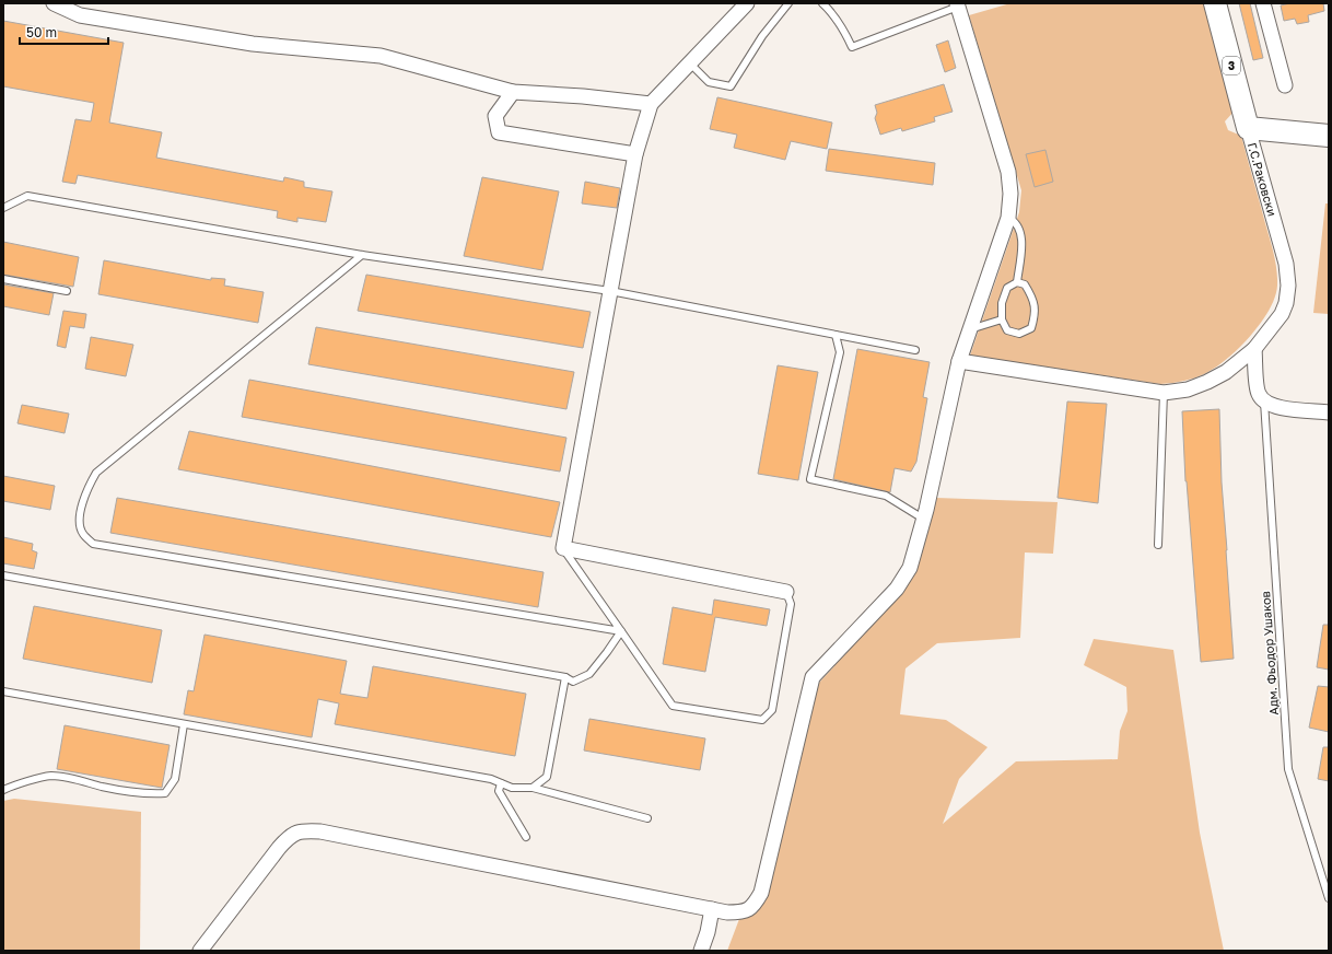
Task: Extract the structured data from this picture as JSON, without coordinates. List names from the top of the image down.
{
  "streets": {
    "main road": ["3", "Г.С.Раковски"],
    "lane": ["Адм. Фьодор Ушаков"]
  },
  "scale_bar": "50 m"
}
